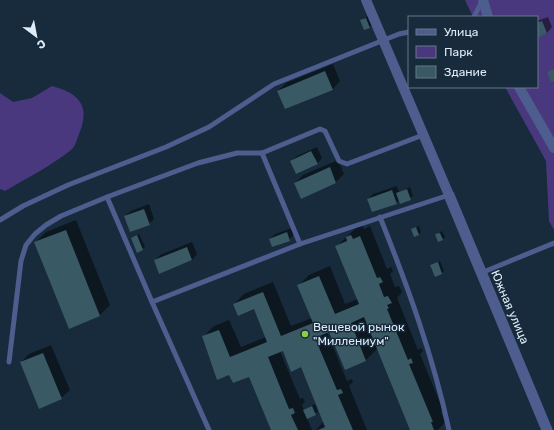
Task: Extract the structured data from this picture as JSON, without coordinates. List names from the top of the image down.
{
  "streets": {
    "street": ["Южная улица"]
  },
  "places": ["Вещевой рынок \"Миллениум\""],
  "legend": ["Улица", "Парк", "Здание"],
  "north": "bottom right"
}
